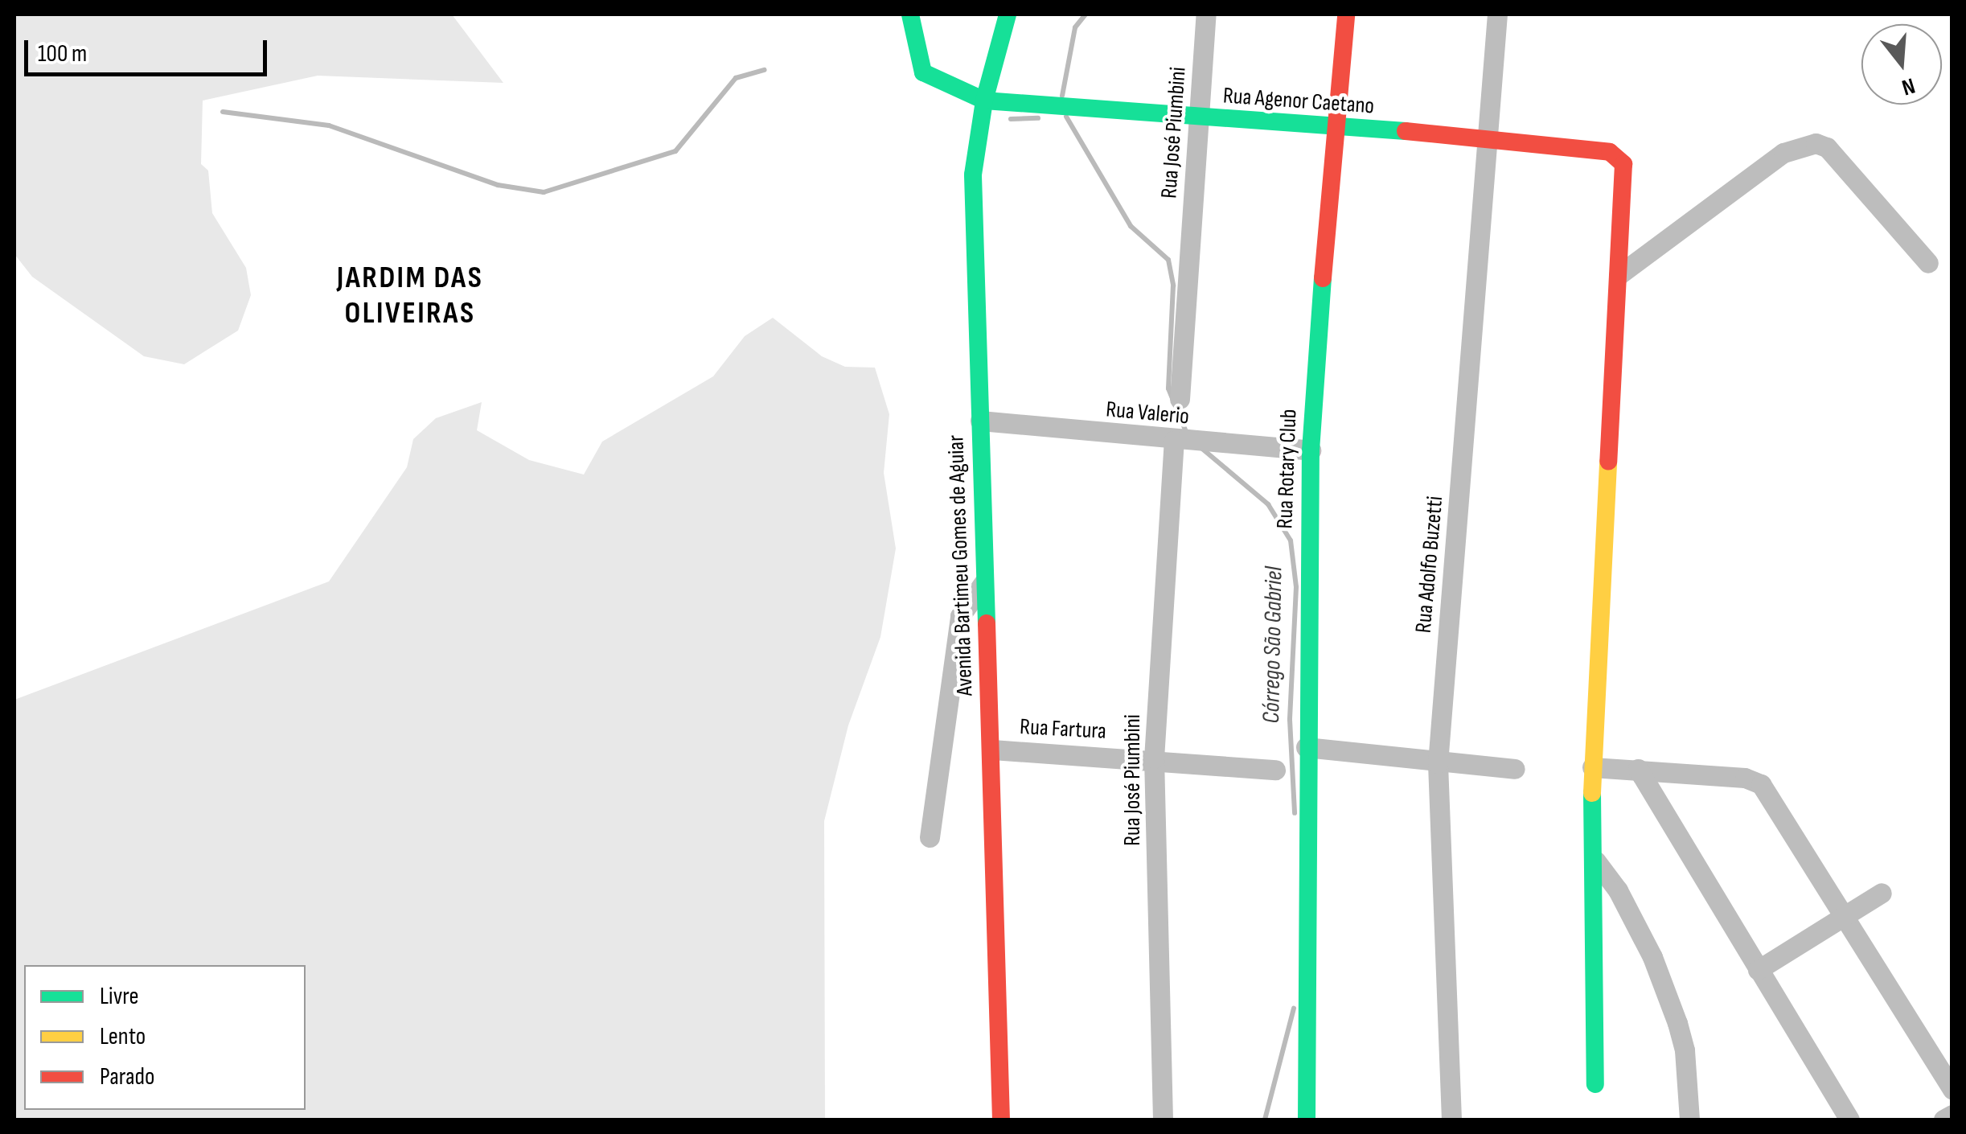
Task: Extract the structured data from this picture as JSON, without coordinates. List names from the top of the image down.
{
  "streets": {
    "street": [
      "Rua Agenor Caetano",
      "Rua José Piumbini",
      "Rua Valerio",
      "Rua Rotary Club",
      "Rua Adolfo Buzetti",
      "Avenida Bartimeu Gomes de Aguiar",
      "Rua Fartura"
    ]
  },
  "crossings": [
    ["Rua Agenor Caetano", "Rua José Piumbini"],
    ["Rua Agenor Caetano", "Rua Rotary Club"],
    ["Rua Agenor Caetano", "Rua Adolfo Buzetti"],
    ["Rua Agenor Caetano", "Avenida Bartimeu Gomes de Aguiar"],
    ["Rua José Piumbini", "Rua Valerio"],
    ["Rua José Piumbini", "Rua Fartura"],
    ["Rua Valerio", "Rua Rotary Club"],
    ["Rua Valerio", "Avenida Bartimeu Gomes de Aguiar"],
    ["Avenida Bartimeu Gomes de Aguiar", "Rua Fartura"]
  ],
  "districts": ["JARDIM DAS OLIVEIRAS"],
  "water": ["Córrego São Gabriel"],
  "legend": ["Livre", "Lento", "Parado"],
  "scale_bar": "100 m",
  "north": "bottom"
}
